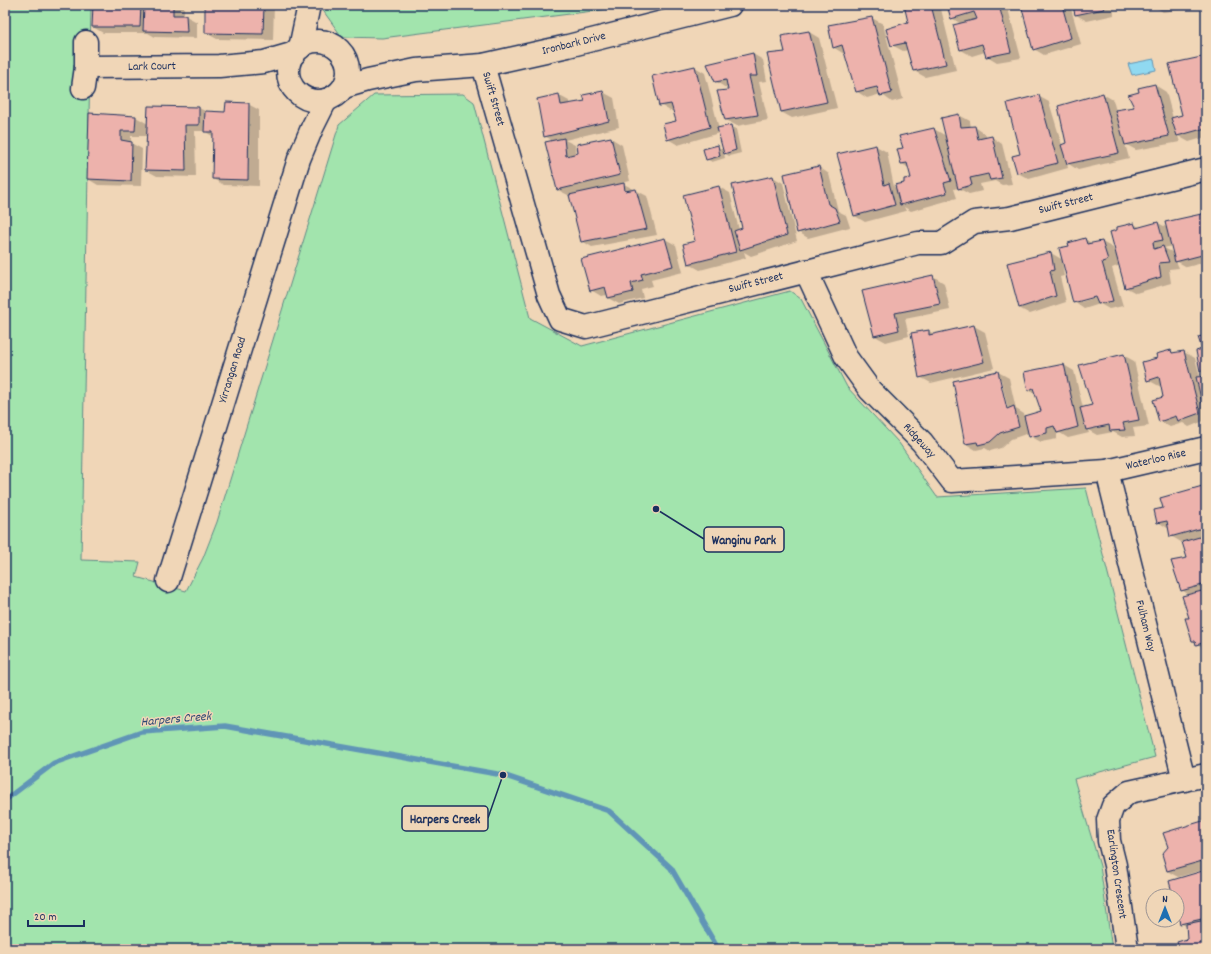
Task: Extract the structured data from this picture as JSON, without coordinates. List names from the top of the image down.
{
  "streets": {
    "street": [
      "Ironbark Drive",
      "Lark Court",
      "Swift Street",
      "Yirrangan Road",
      "Ridgeway",
      "Waterloo Rise",
      "Fulham Way",
      "Earlington Crescent"
    ]
  },
  "crossings": [
    ["Ironbark Drive", "Lark Court"],
    ["Ironbark Drive", "Swift Street"],
    ["Ironbark Drive", "Yirrangan Road"],
    ["Lark Court", "Yirrangan Road"],
    ["Swift Street", "Ridgeway"],
    ["Ridgeway", "Waterloo Rise"],
    ["Ridgeway", "Fulham Way"],
    ["Waterloo Rise", "Fulham Way"],
    ["Fulham Way", "Earlington Crescent"]
  ],
  "water": ["Harpers Creek"],
  "places": ["Wanginu Park", "Harpers Creek"],
  "scale_bar": "20 m",
  "north": "top"
}
